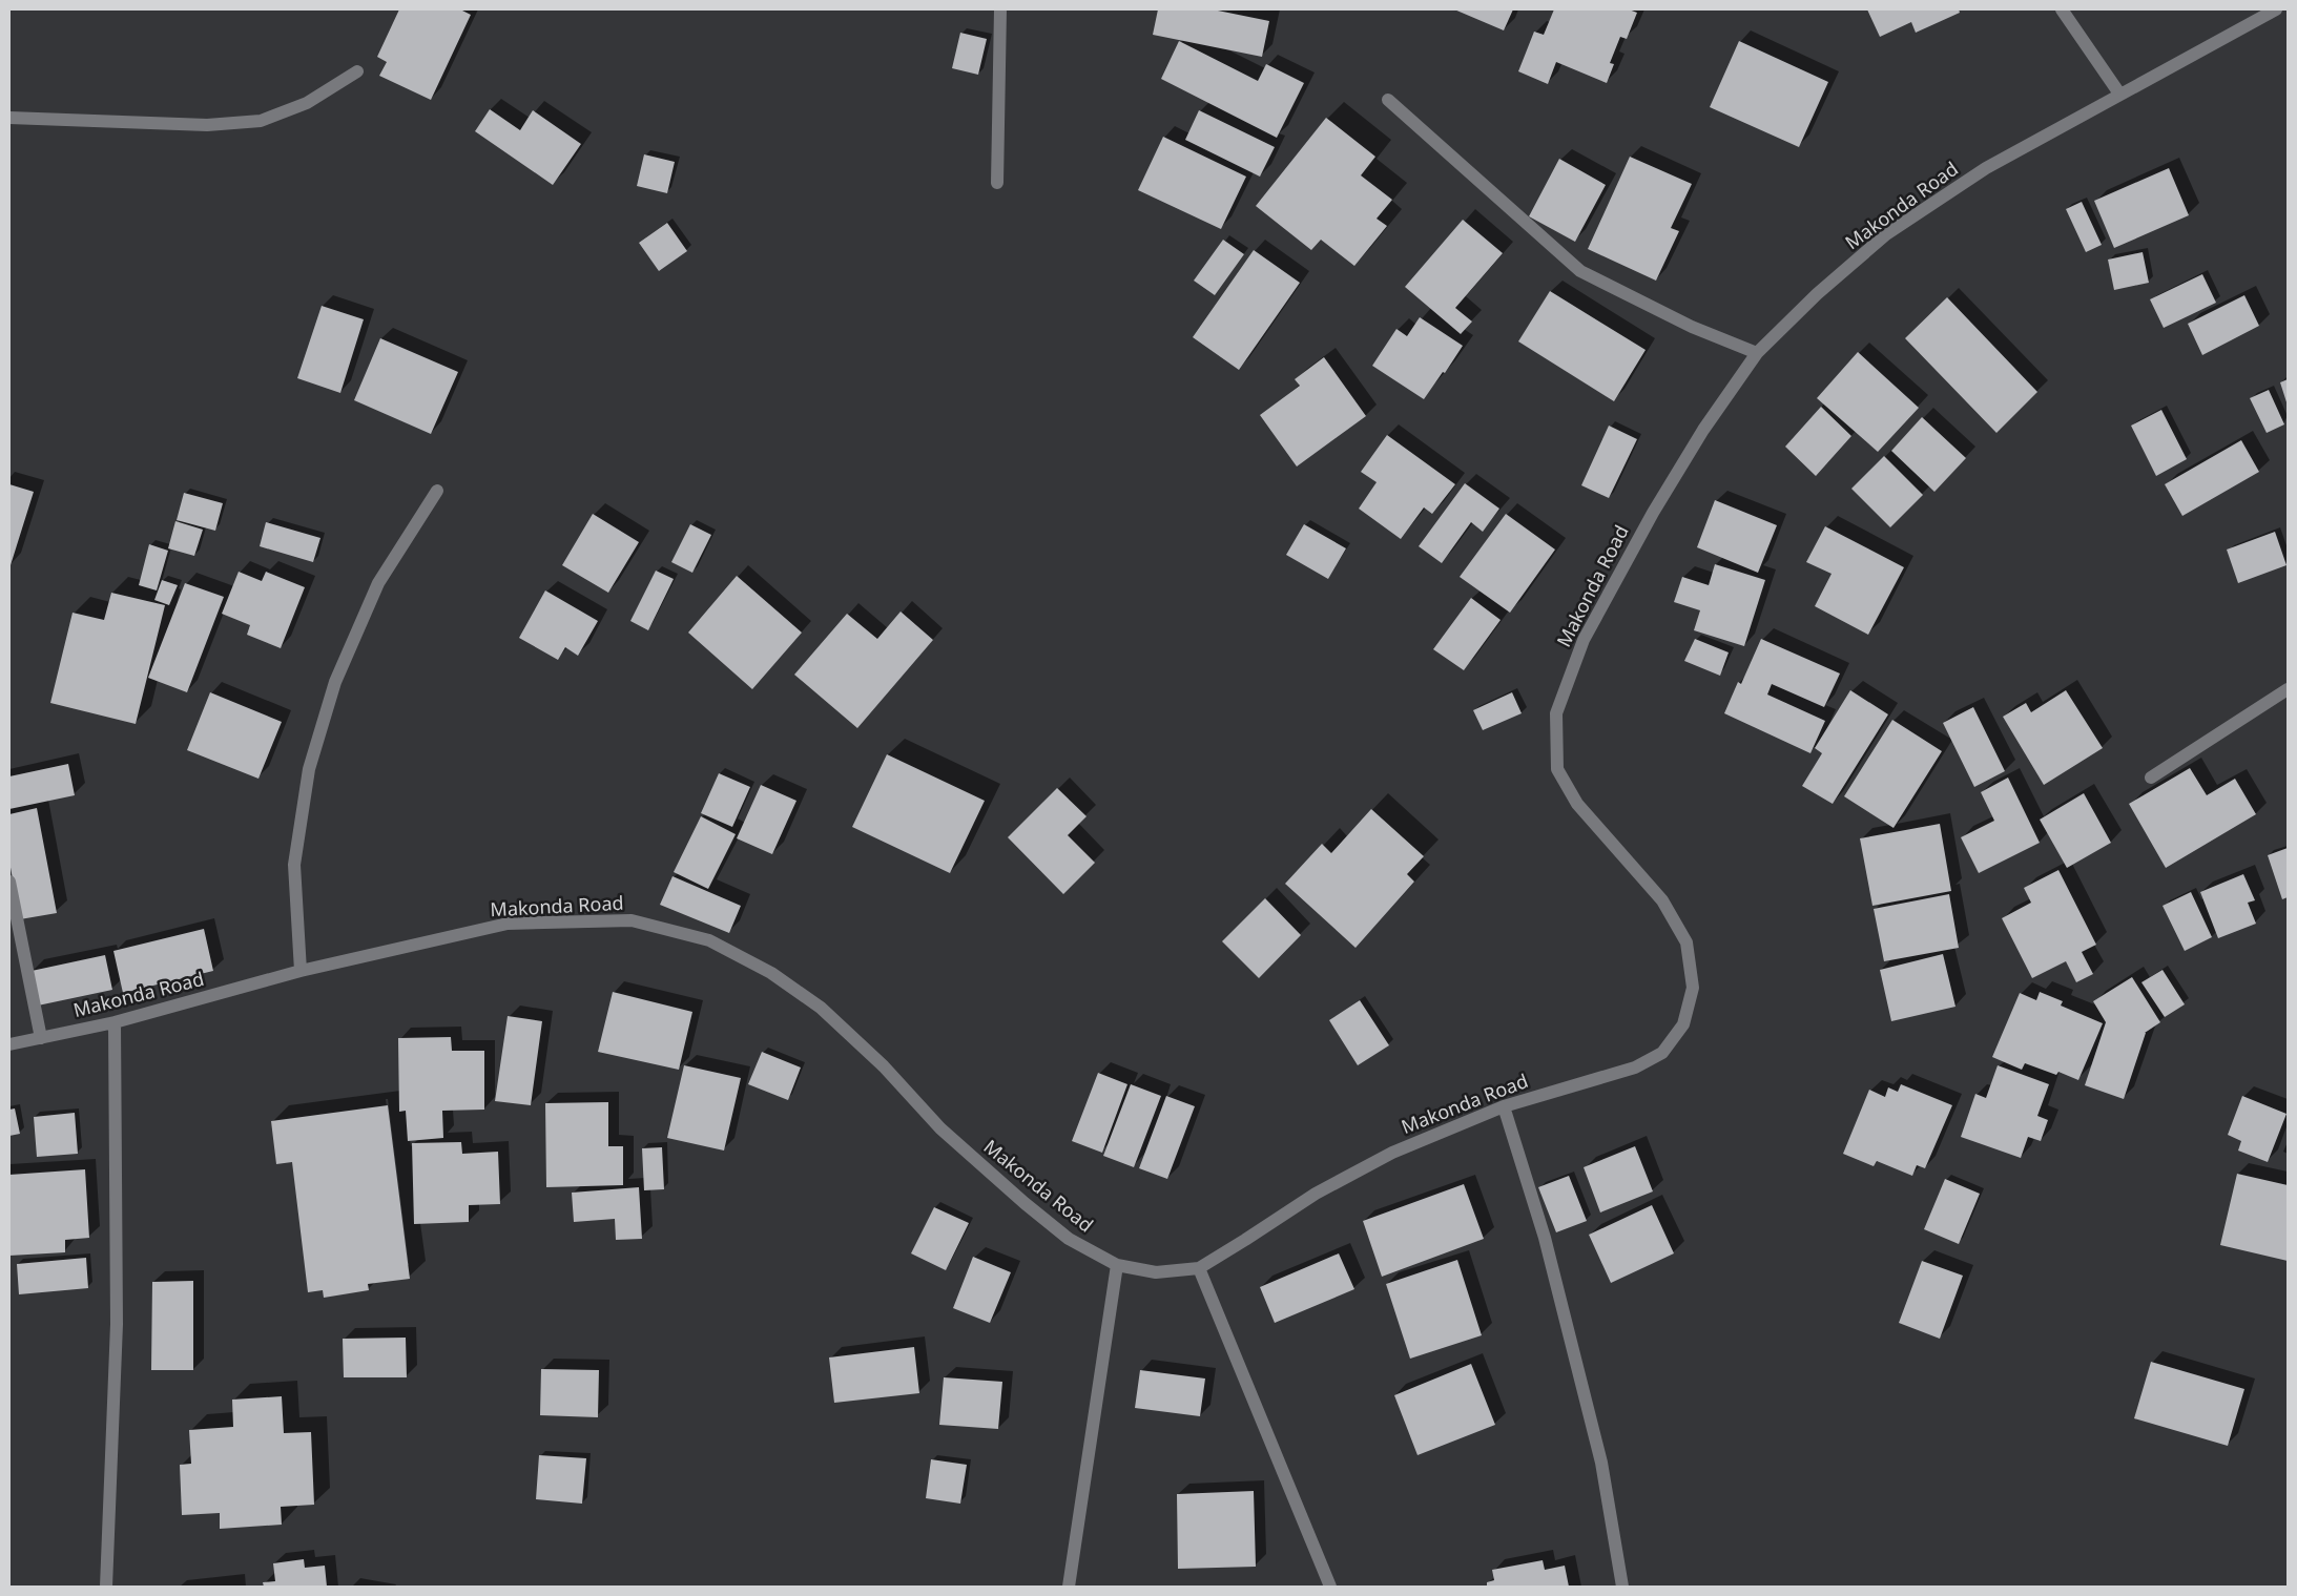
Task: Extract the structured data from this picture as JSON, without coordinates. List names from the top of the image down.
{
  "streets": {
    "street": ["Makonda Road"]
  }
}
